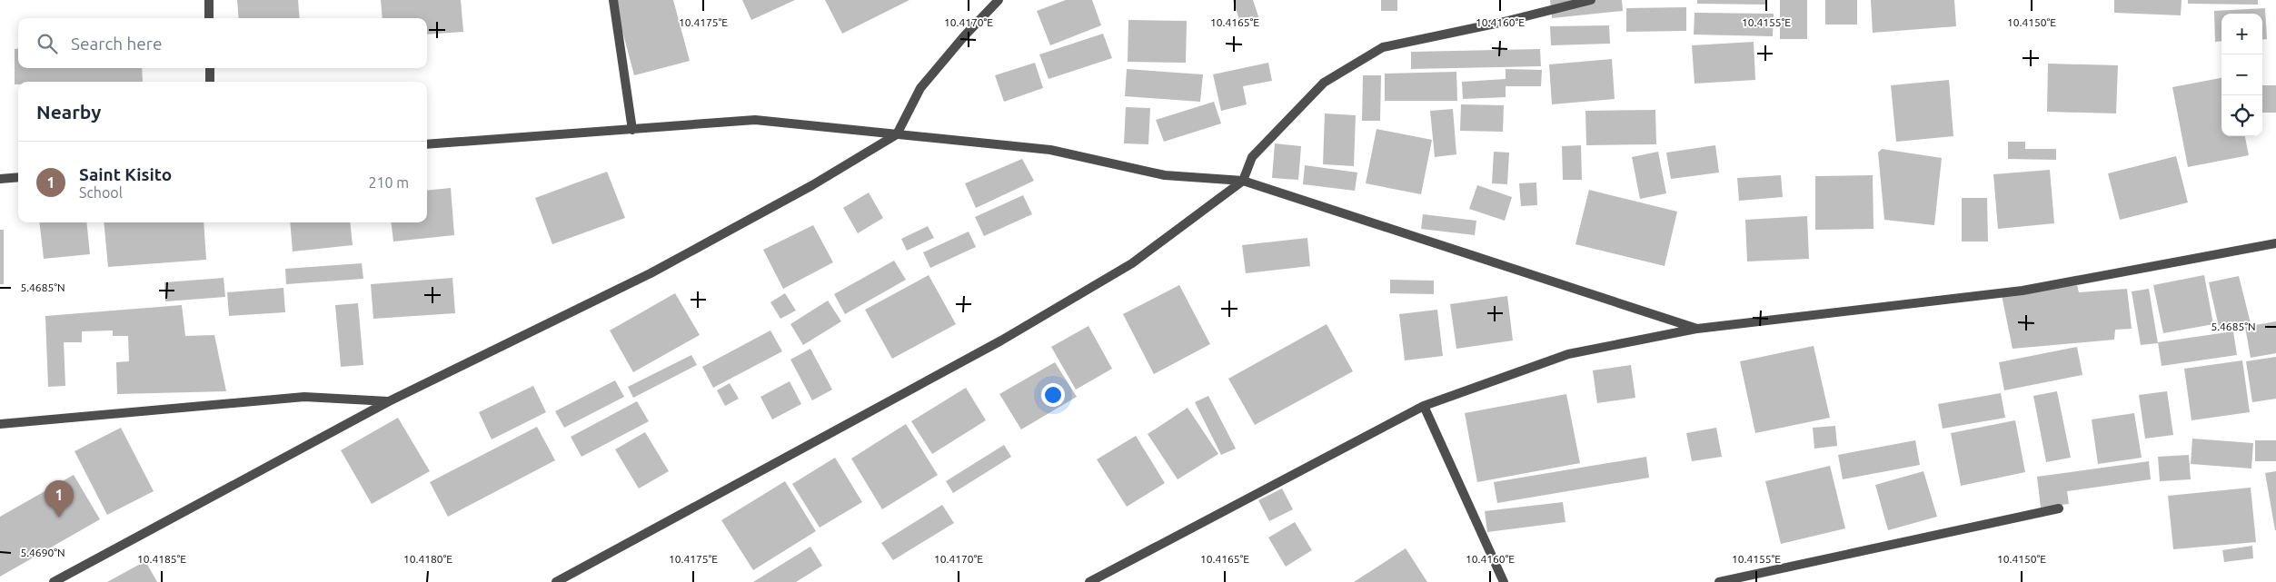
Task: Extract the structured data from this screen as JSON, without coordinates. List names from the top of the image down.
{
  "page": {
    "map_buttons": ["+", "−"],
    "search": "Search here",
    "heading": "Nearby",
    "list": [
      {
        "mark": "1",
        "name": "Saint Kisito",
        "note": "School",
        "value": "210 m"
      }
    ],
    "pins": "1"
  },
  "coordinates": [
    "10.4175°E",
    "10.4170°E",
    "10.4165°E",
    "10.4160°E",
    "10.4155°E",
    "10.4150°E",
    "5.4685°N",
    "5.4690°N",
    "10.4185°E",
    "10.4180°E"
  ]
}
